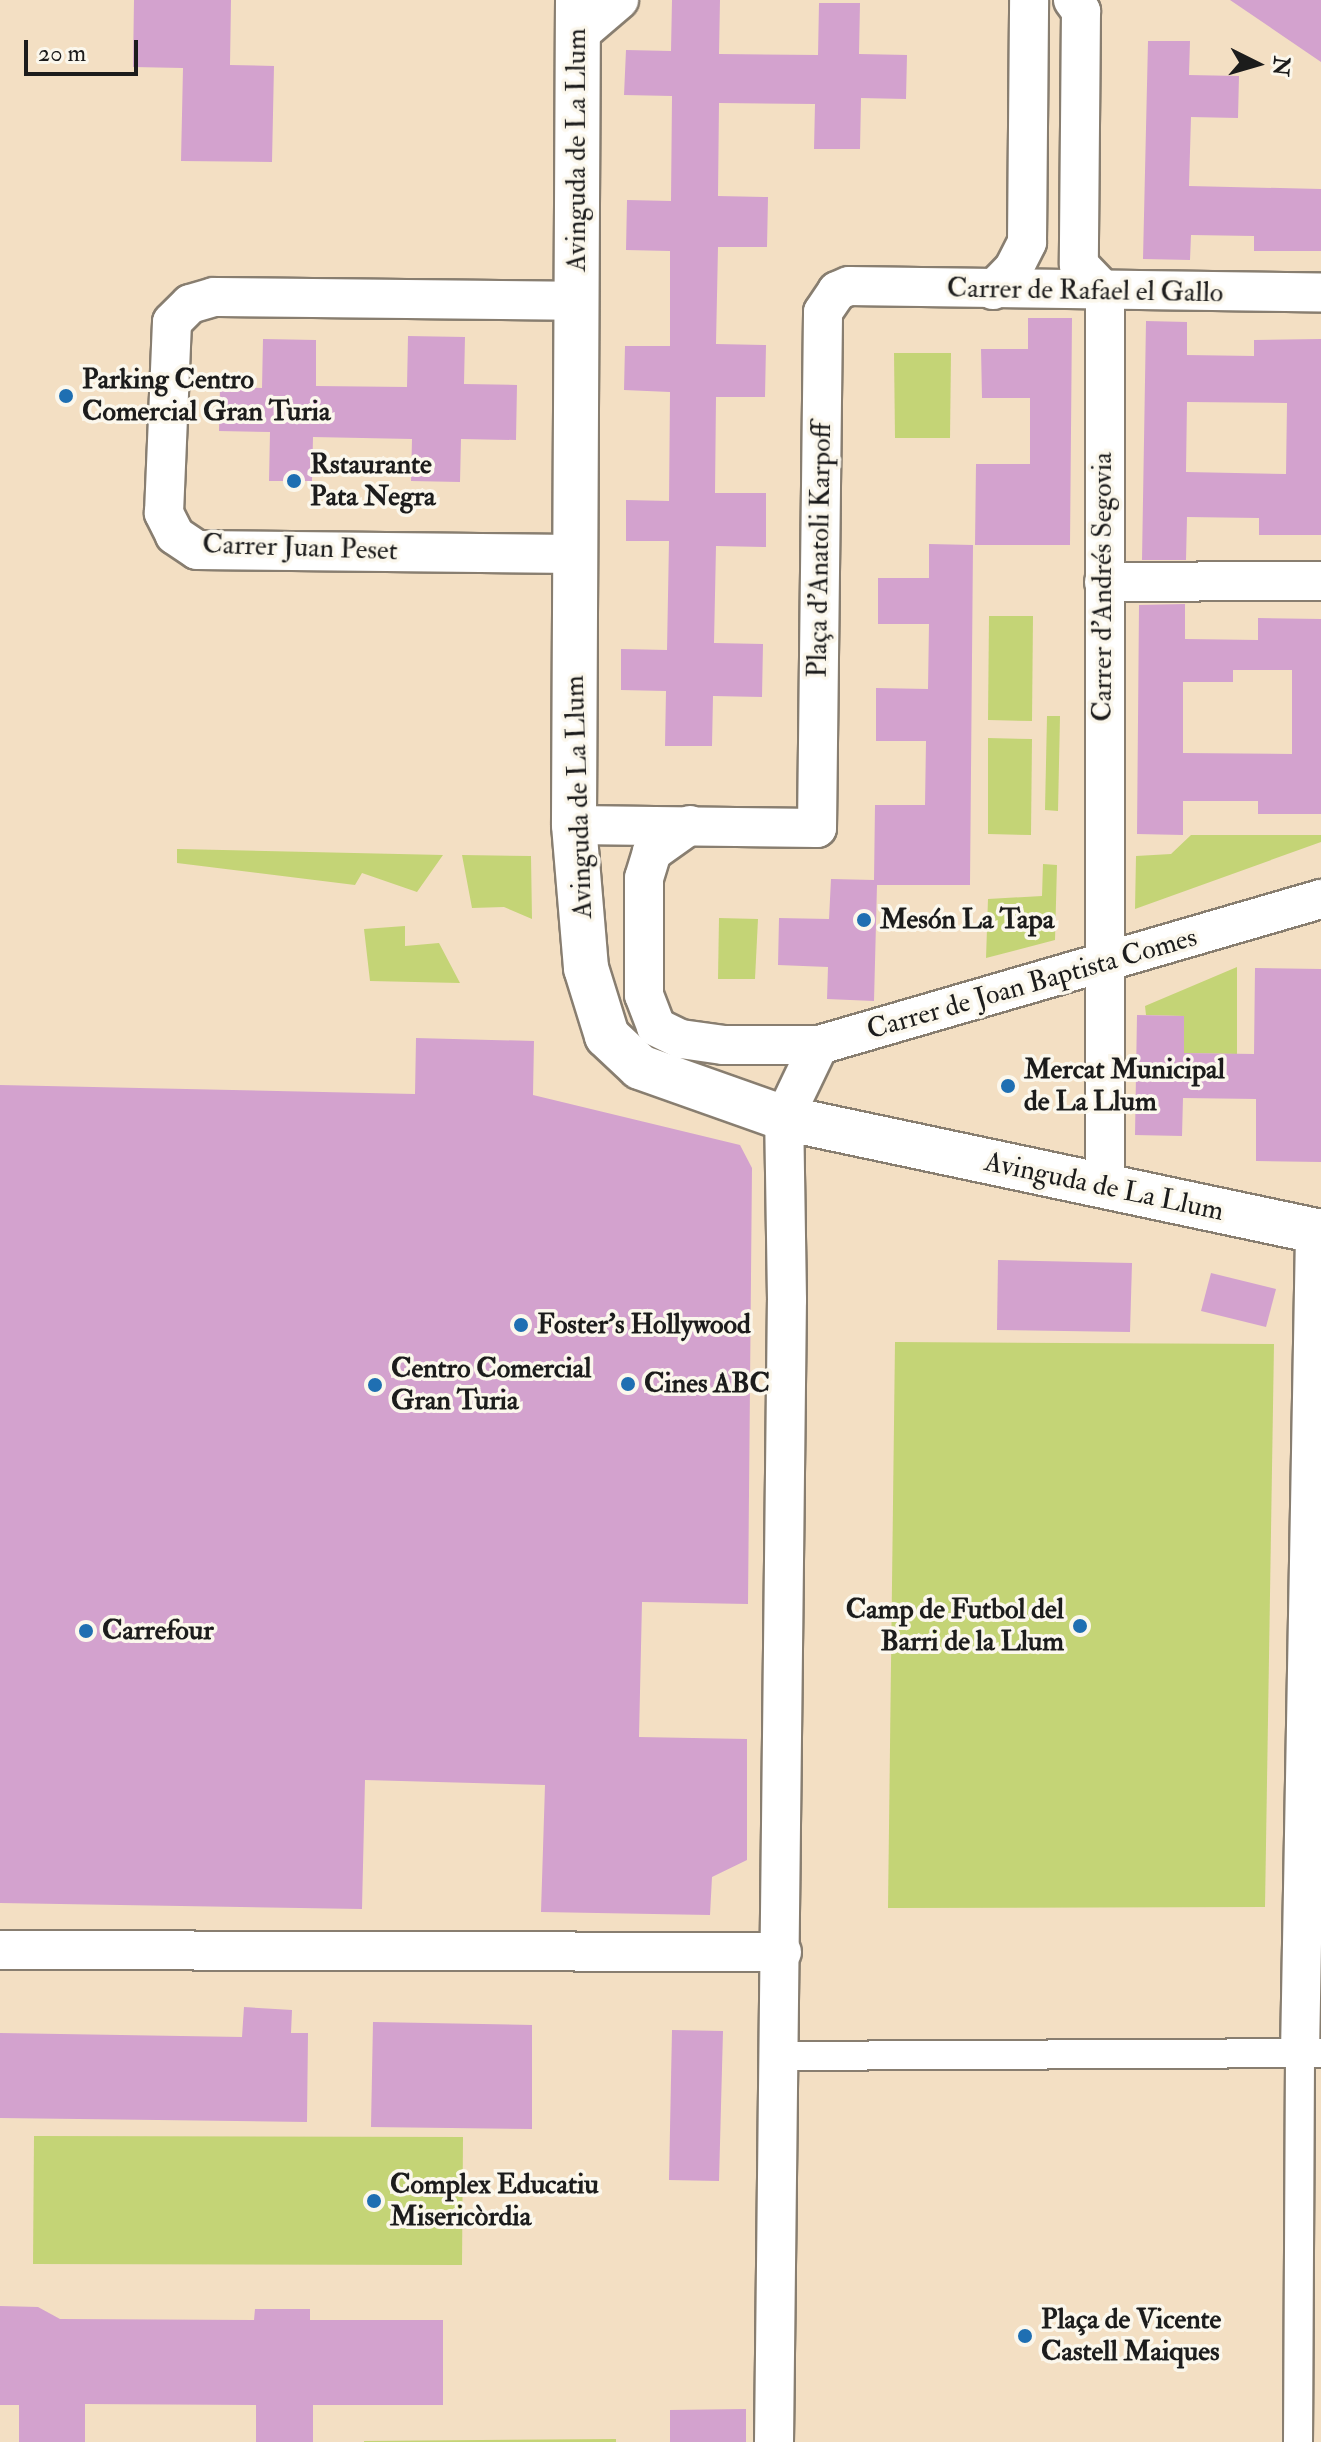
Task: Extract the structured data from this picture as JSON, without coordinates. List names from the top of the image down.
{
  "streets": {
    "street": [
      "Avinguda de La Llum",
      "Carrer de Rafael el Gallo",
      "Carrer Juan Peset",
      "Plaça d'Anatoli Karpoff",
      "Carrer d'Andrés Segovia",
      "Carrer de Joan Baptista Comes"
    ]
  },
  "crossings": [
    ["Avinguda de La Llum", "Carrer Juan Peset"],
    ["Avinguda de La Llum", "Carrer d'Andrés Segovia"],
    ["Carrer de Rafael el Gallo", "Plaça d'Anatoli Karpoff"],
    ["Carrer de Rafael el Gallo", "Carrer d'Andrés Segovia"],
    ["Plaça d'Anatoli Karpoff", "Carrer de Joan Baptista Comes"],
    ["Carrer d'Andrés Segovia", "Carrer de Joan Baptista Comes"]
  ],
  "places": [
    "Parking Centro Comercial Gran Turia",
    "Rstaurante Pata Negra",
    "Mesón La Tapa",
    "Mercat Municipal de La Llum",
    "Foster's Hollywood",
    "Cines ABC",
    "Centro Comercial Gran Turia",
    "Camp de Futbol del Barri de la Llum",
    "Carrefour",
    "Complex Educatiu Misericòrdia",
    "Plaça de Vicente Castell Maiques"
  ],
  "scale_bar": "20 m",
  "north": "right"
}
